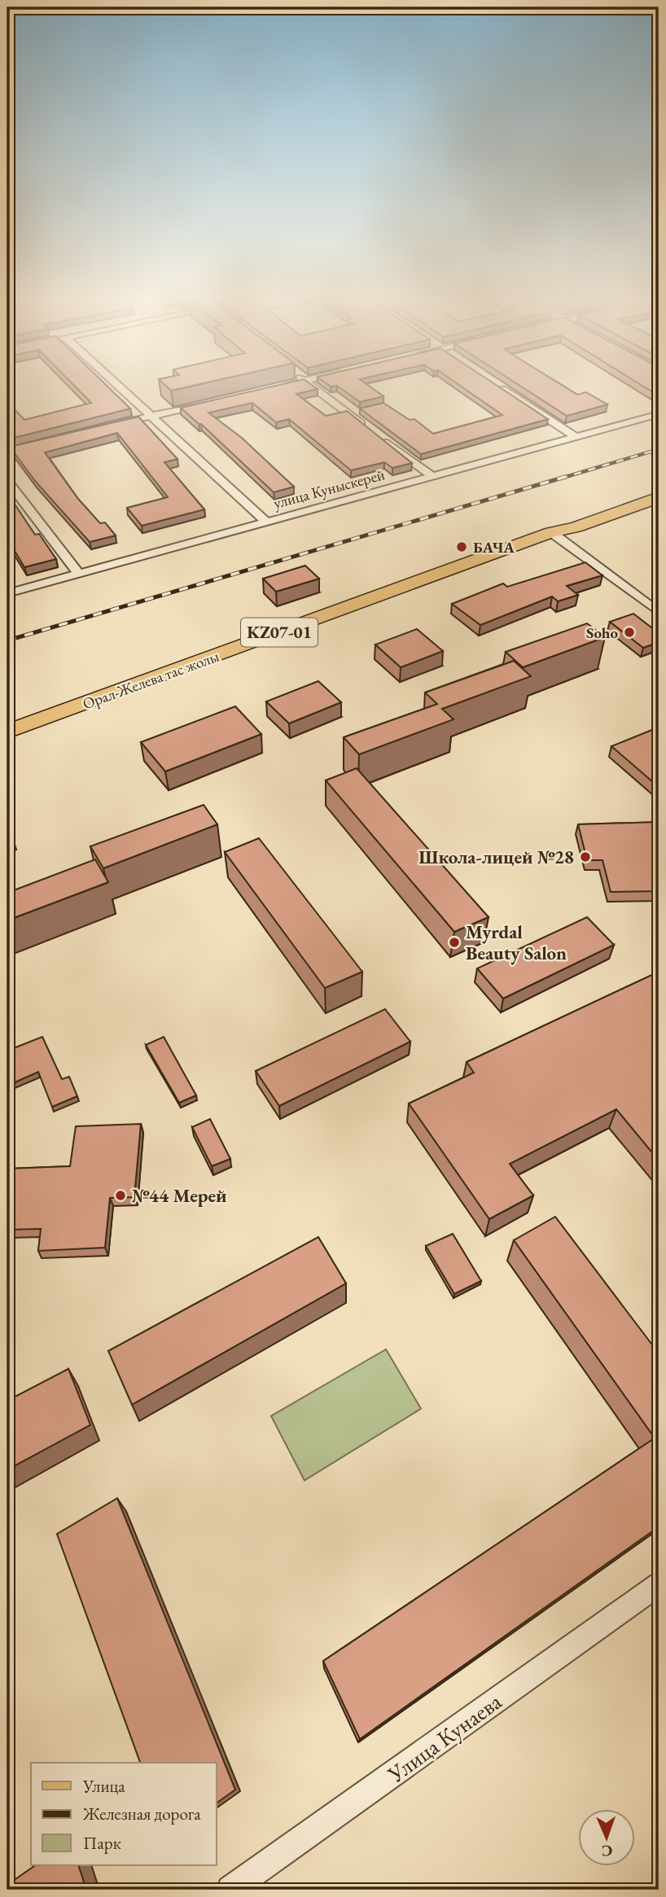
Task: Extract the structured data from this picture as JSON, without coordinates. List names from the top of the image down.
{
  "streets": {
    "main road": ["KZ07-01", "Орал-Желева тас жолы"],
    "street": ["улица Куныскерей", "Улица Кунаева"]
  },
  "crossings": [
    ["KZ07-01", "Орал-Желева тас жолы"]
  ],
  "places": [
    "БАЧА",
    "Soho",
    "Школа-лицей №28",
    "Myrdal Beauty Salon",
    "№44 Мерей"
  ],
  "legend": ["Улица", "Железная дорога", "Парк"],
  "north": "bottom"
}
